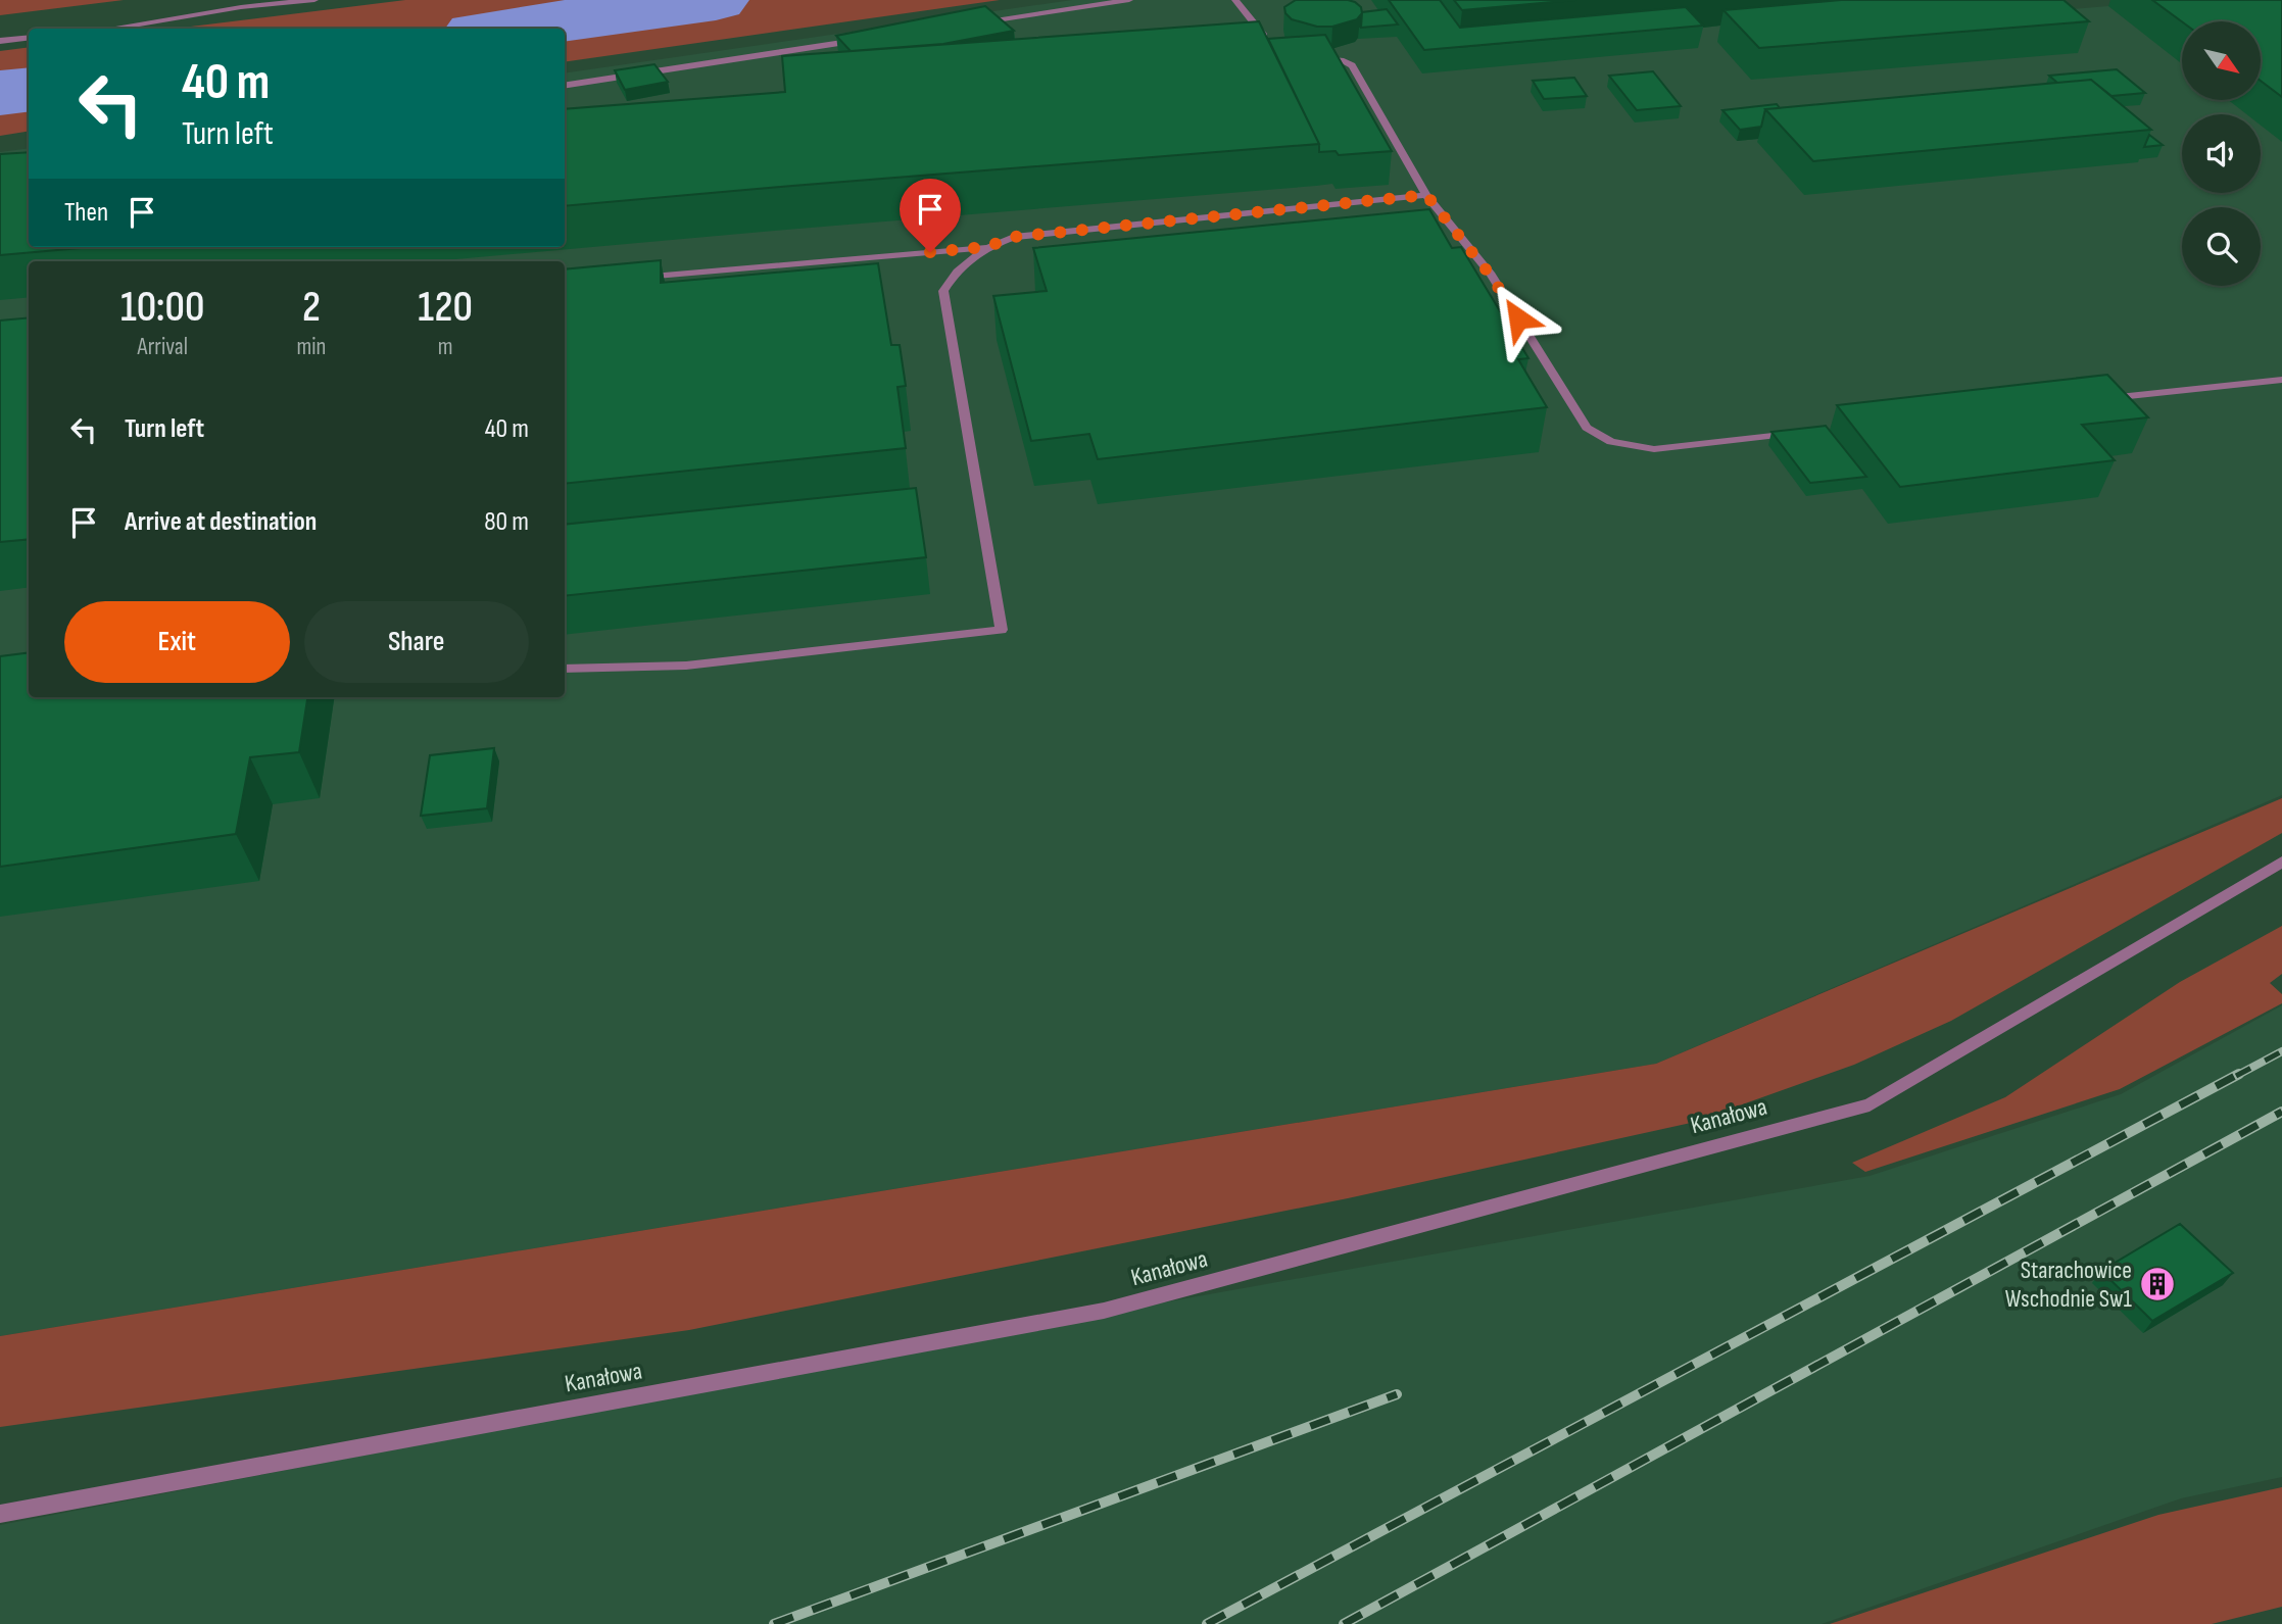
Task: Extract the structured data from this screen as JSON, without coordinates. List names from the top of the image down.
{
  "streets": {
    "lane": ["Kanałowa"]
  },
  "places": {
    "building": ["Starachowice Wschodnie Sw1"]
  },
  "north": "bottom right",
  "page": {
    "turn": ["40 m", "Turn left"],
    "then": "Then",
    "eta": [
      "10:00",
      "Arrival",
      "2",
      "min",
      "120",
      "m"
    ],
    "list": [
      {
        "name": "Turn left",
        "value": "40 m"
      },
      {
        "name": "Arrive at destination",
        "value": "80 m"
      }
    ],
    "buttons": ["Exit", "Share"]
  }
}
